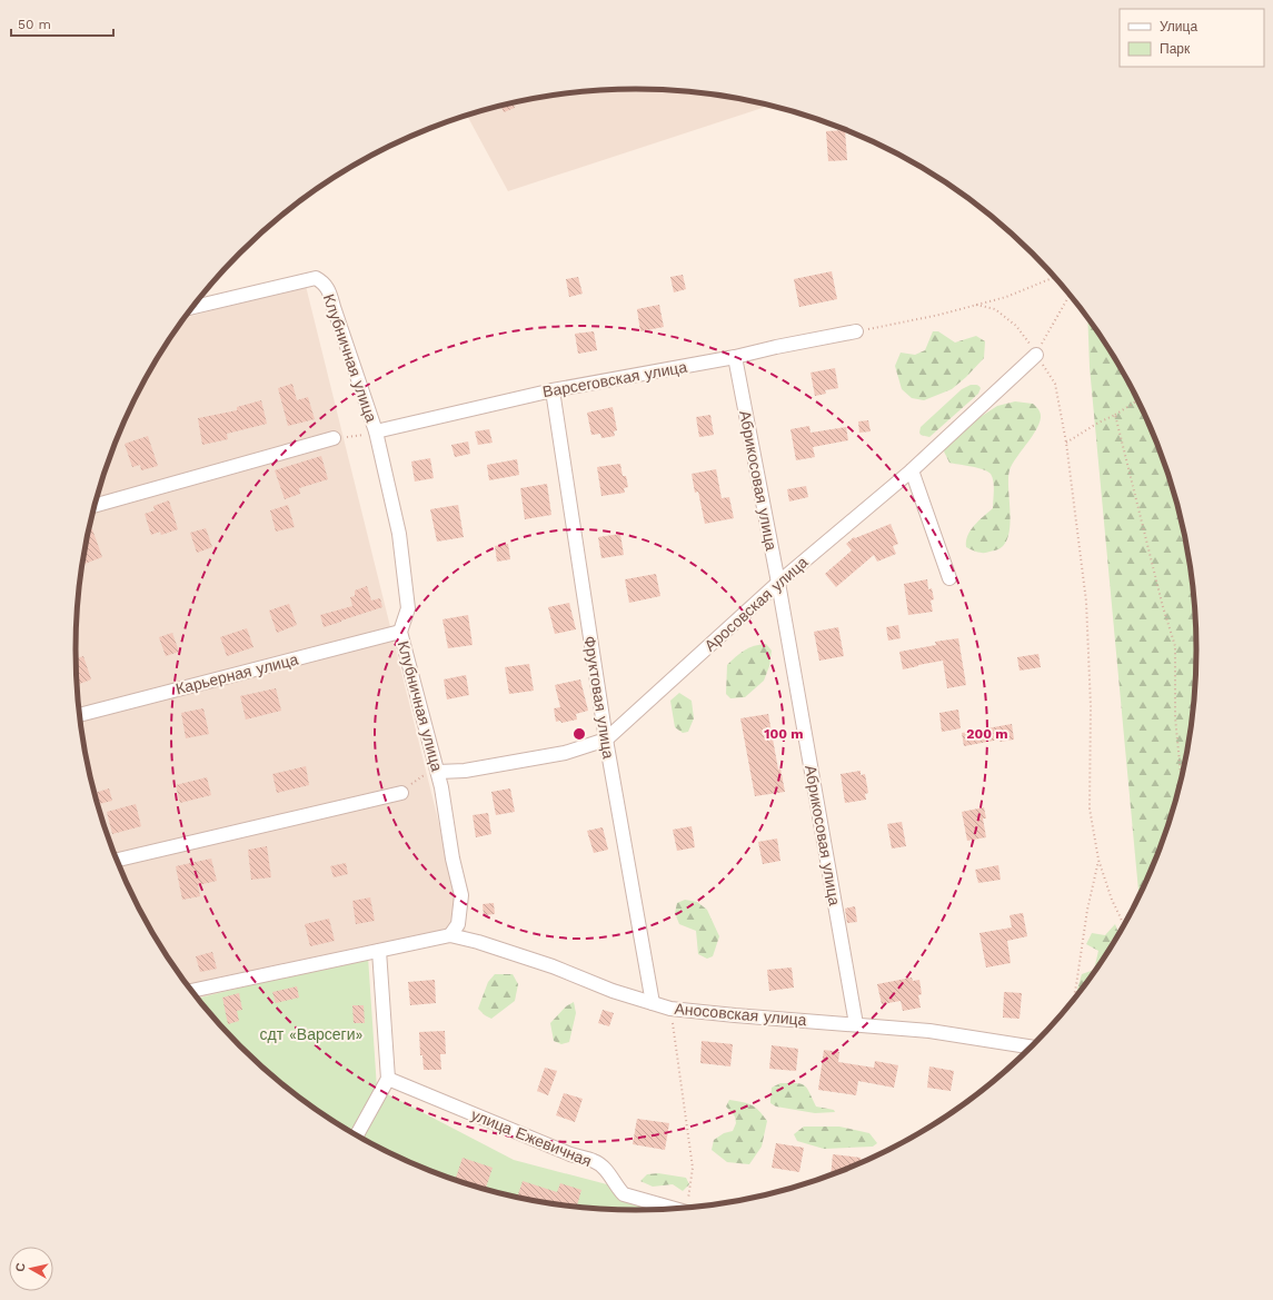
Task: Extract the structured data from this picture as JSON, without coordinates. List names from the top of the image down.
{
  "streets": {
    "street": [
      "Клубничная улица",
      "Варсеговская улица",
      "Абрикосовая улица",
      "Аросовская улица",
      "Карьерная улица",
      "Фруктовая улица",
      "Аносовская улица",
      "улица Ежевичная"
    ]
  },
  "crossings": [
    ["Клубничная улица", "Варсеговская улица"],
    ["Клубничная улица", "Аросовская улица"],
    ["Клубничная улица", "Карьерная улица"],
    ["Клубничная улица", "Аносовская улица"],
    ["Варсеговская улица", "Абрикосовая улица"],
    ["Варсеговская улица", "Фруктовая улица"],
    ["Абрикосовая улица", "Аросовская улица"],
    ["Абрикосовая улица", "Аносовская улица"],
    ["Аросовская улица", "Фруктовая улица"],
    ["Фруктовая улица", "Аносовская улица"]
  ],
  "parks": ["сдт «Варсеги»"],
  "legend": ["Улица", "Парк"],
  "scale_bar": "50 m",
  "north": "left",
  "rings": ["100 m", "200 m"]
}
